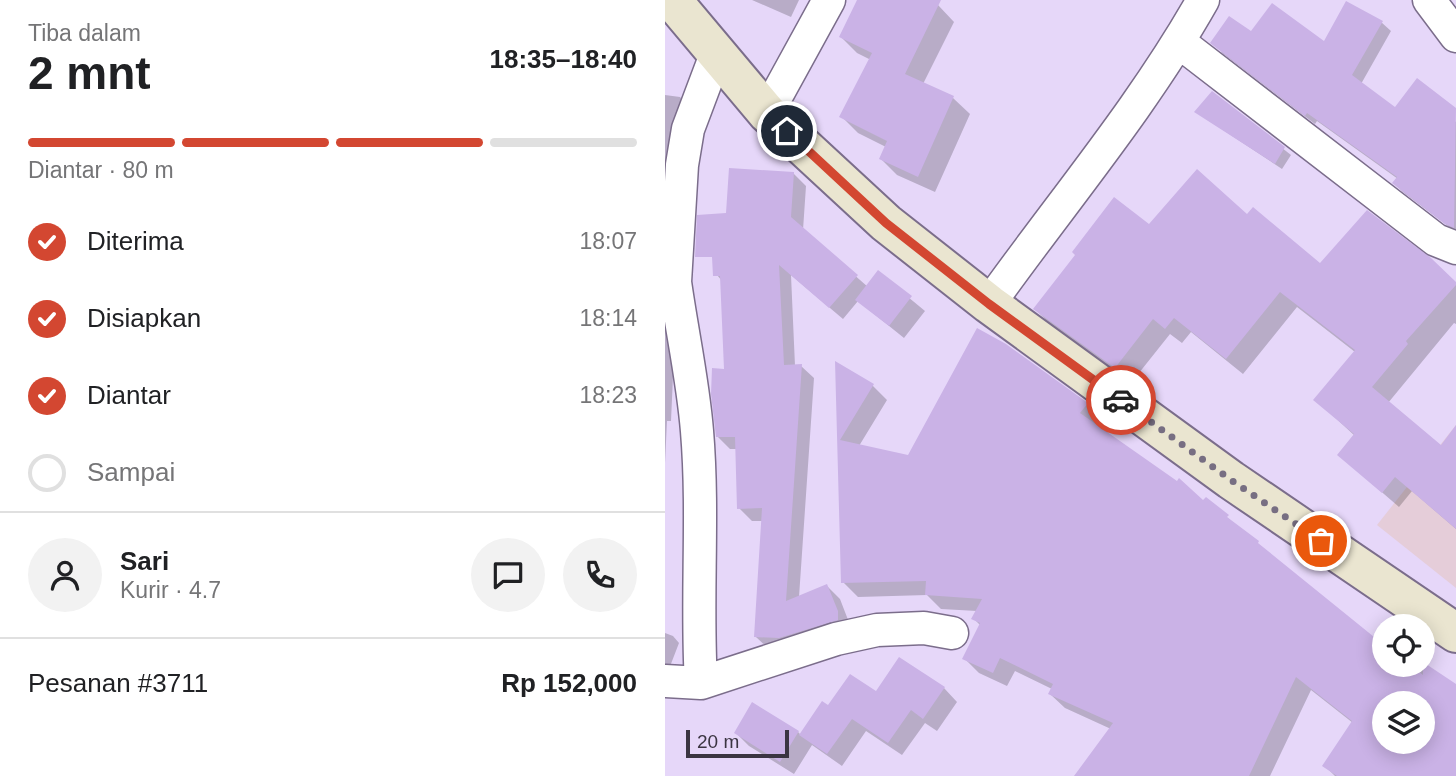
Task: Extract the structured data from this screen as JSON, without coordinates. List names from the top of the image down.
{
  "scale_bar": "20 m",
  "page": {
    "heading": ["2 mnt", "Tiba dalam", "18:35–18:40"],
    "panel": [
      "Sari",
      "Kurir · 4.7",
      "Pesanan #3711",
      "Rp 152,000"
    ],
    "bar": "Diantar · 80 m",
    "list": [
      ["Diterima", "18:07"],
      ["Disiapkan", "18:14"],
      ["Diantar", "18:23"],
      "Sampai"
    ],
    "scale": "20 m"
  }
}
